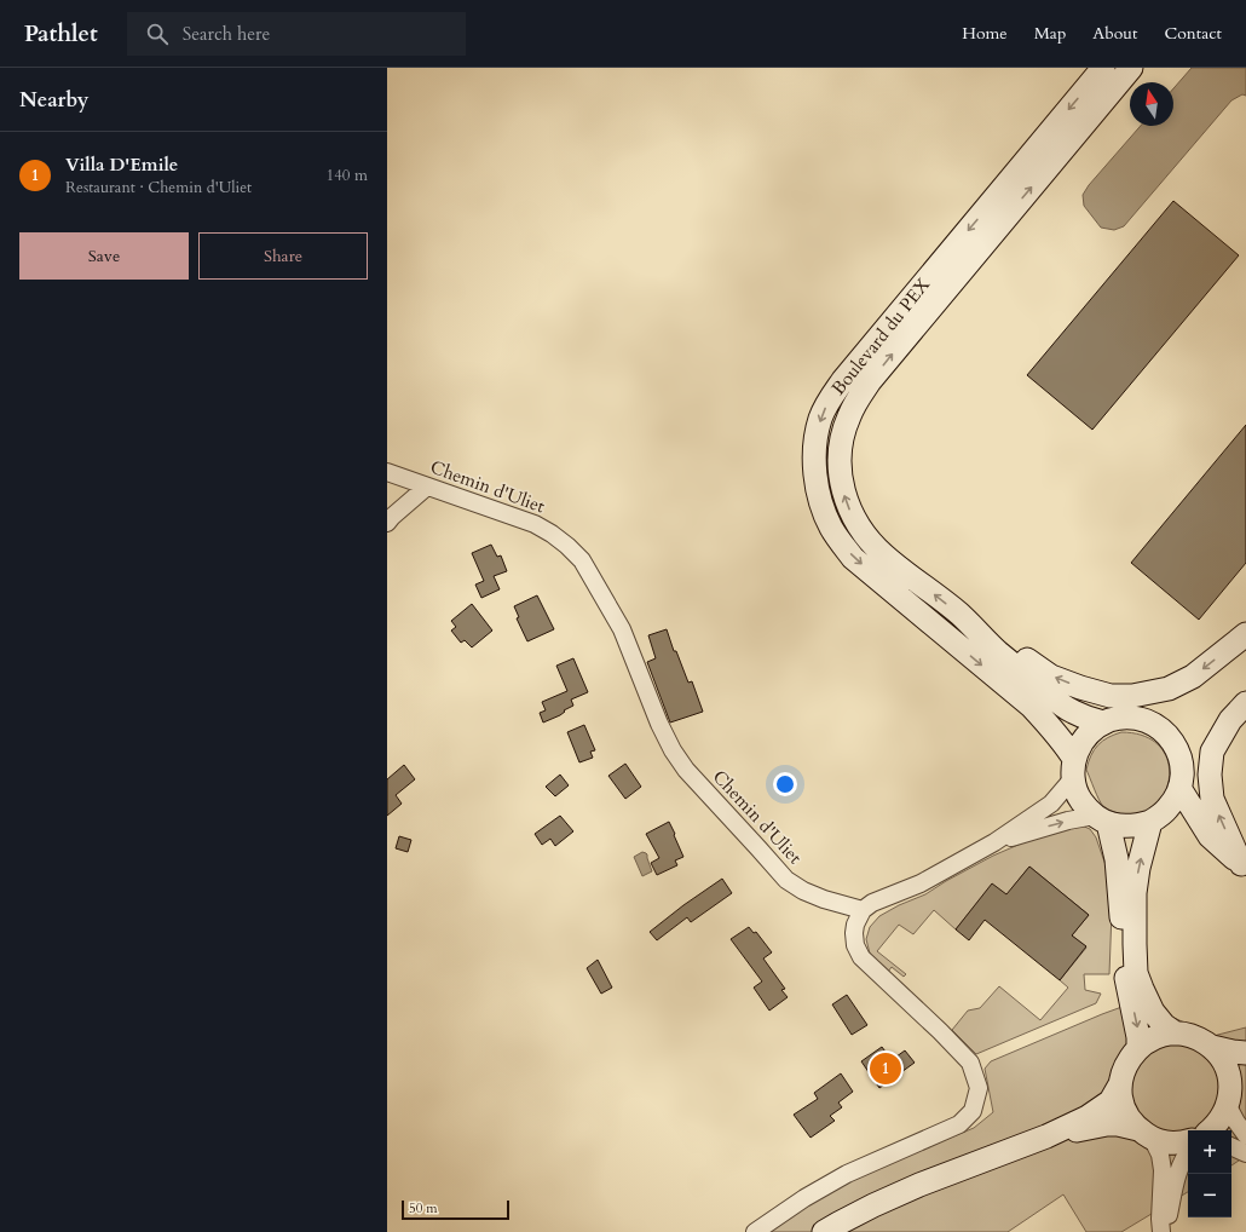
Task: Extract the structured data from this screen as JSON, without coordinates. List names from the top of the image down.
{
  "streets": {
    "main road": ["Boulevard du PEX"],
    "street": ["Chemin d'Uliet"]
  },
  "scale_bar": "50 m",
  "north": "top",
  "page": {
    "header": "Pathlet",
    "search": "Search here",
    "nav": [
      "Home",
      "Map",
      "About",
      "Contact"
    ],
    "heading": "Nearby",
    "list": [
      {
        "mark": "1",
        "name": "Villa D'Emile",
        "note": "Restaurant · Chemin d'Uliet",
        "value": "140 m"
      }
    ],
    "buttons": ["Save", "Share"],
    "pins": "1",
    "map_buttons": ["+", "−"],
    "scale": "50 m"
  }
}
